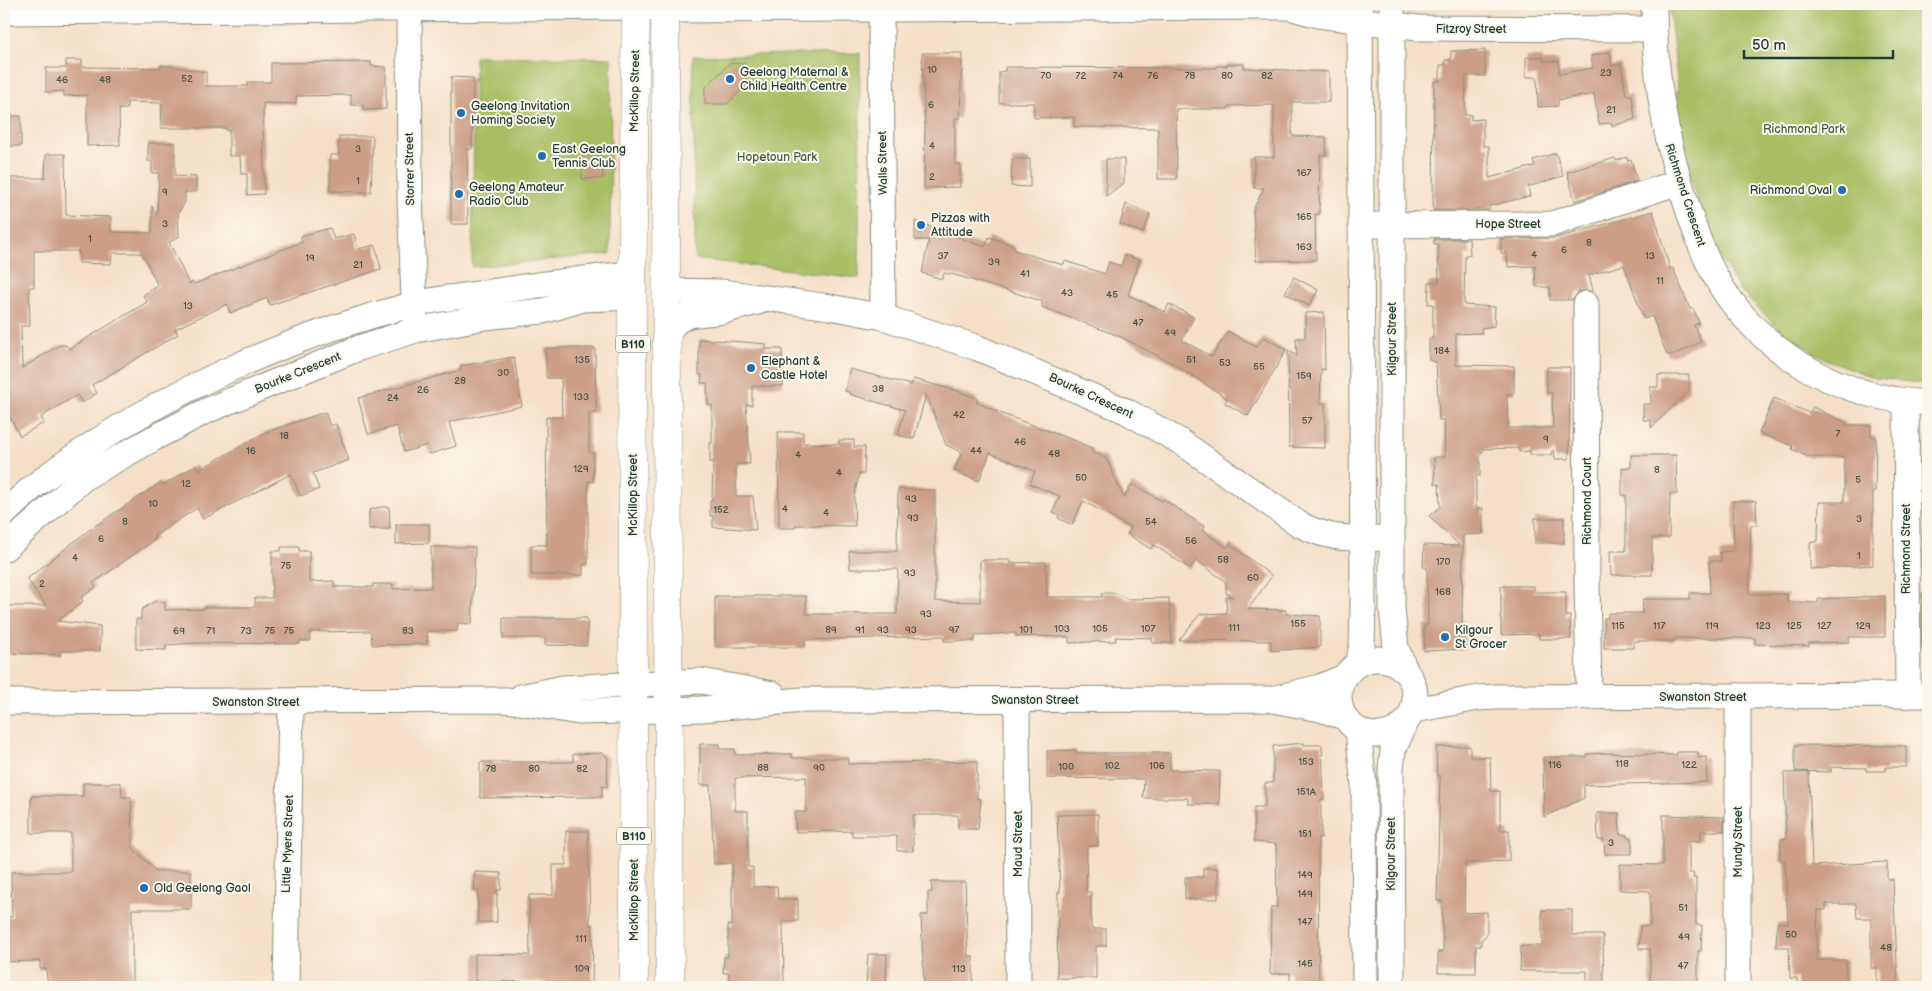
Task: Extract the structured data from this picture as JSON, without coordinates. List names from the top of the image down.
{
  "streets": {
    "highway": ["McKillop Street", "B110"],
    "street": [
      "Fitzroy Street",
      "Walls Street",
      "Storrer Street",
      "Richmond Crescent",
      "Hope Street",
      "Kilgour Street",
      "Bourke Crescent",
      "Richmond Court",
      "Richmond Street",
      "Swanston Street",
      "Mundy Street",
      "Little Myers Street",
      "Maud Street"
    ]
  },
  "crossings": [
    ["Fitzroy Street", "McKillop Street"],
    ["Fitzroy Street", "Walls Street"],
    ["Fitzroy Street", "Storrer Street"],
    ["Fitzroy Street", "Richmond Crescent"],
    ["Fitzroy Street", "Kilgour Street"],
    ["Fitzroy Street", "B110"],
    ["McKillop Street", "Bourke Crescent"],
    ["McKillop Street", "Swanston Street"],
    ["Walls Street", "Bourke Crescent"],
    ["Storrer Street", "Bourke Crescent"],
    ["Richmond Crescent", "Hope Street"],
    ["Richmond Crescent", "Richmond Street"],
    ["Hope Street", "Kilgour Street"],
    ["Kilgour Street", "Bourke Crescent"],
    ["Kilgour Street", "Swanston Street"],
    ["B110", "Bourke Crescent"],
    ["B110", "Swanston Street"],
    ["Richmond Court", "Swanston Street"],
    ["Richmond Street", "Swanston Street"],
    ["Swanston Street", "Mundy Street"],
    ["Swanston Street", "Little Myers Street"],
    ["Swanston Street", "Maud Street"]
  ],
  "parks": ["Richmond Park", "Hopetoun Park"],
  "places": [
    "Geelong Maternal & Child Health Centre",
    "Geelong Invitation Homing Society",
    "East Geelong Tennis Club",
    "Richmond Oval",
    "Geelong Amateur Radio Club",
    "Pizzas with Attitude",
    "Elephant & Castle Hotel",
    "Kilgour St Grocer",
    "Old Geelong Gaol"
  ],
  "house_numbers": [
    "10",
    "23",
    "70",
    "72",
    "74",
    "76",
    "78",
    "80",
    "82",
    "52",
    "46",
    "48",
    "6",
    "21",
    "4",
    "3",
    "167",
    "2",
    "1",
    "9",
    "165",
    "3",
    "1",
    "8",
    "163",
    "6",
    "4",
    "37",
    "13",
    "19",
    "39",
    "21",
    "41",
    "11",
    "43",
    "45",
    "13",
    "47",
    "49",
    "184",
    "135",
    "51",
    "53",
    "55",
    "30",
    "159",
    "28",
    "38",
    "26",
    "133",
    "24",
    "42",
    "57",
    "7",
    "18",
    "9",
    "46",
    "16",
    "44",
    "48",
    "4",
    "129",
    "8",
    "4",
    "50",
    "5",
    "12",
    "93",
    "10",
    "4",
    "152",
    "4",
    "93",
    "3",
    "8",
    "54",
    "6",
    "56",
    "1",
    "4",
    "58",
    "170",
    "75",
    "93",
    "60",
    "2",
    "168",
    "93",
    "155",
    "115",
    "117",
    "119",
    "123",
    "125",
    "127",
    "129",
    "111",
    "103",
    "105",
    "107",
    "89",
    "91",
    "93",
    "93",
    "97",
    "101",
    "69",
    "71",
    "73",
    "75",
    "75",
    "83",
    "153",
    "118",
    "116",
    "122",
    "102",
    "106",
    "100",
    "88",
    "90",
    "78",
    "80",
    "82",
    "151A",
    "151",
    "3",
    "149",
    "149",
    "51",
    "147",
    "50",
    "49",
    "111",
    "48",
    "145",
    "47",
    "109",
    "113"
  ],
  "scale_bar": "50 m"
}
